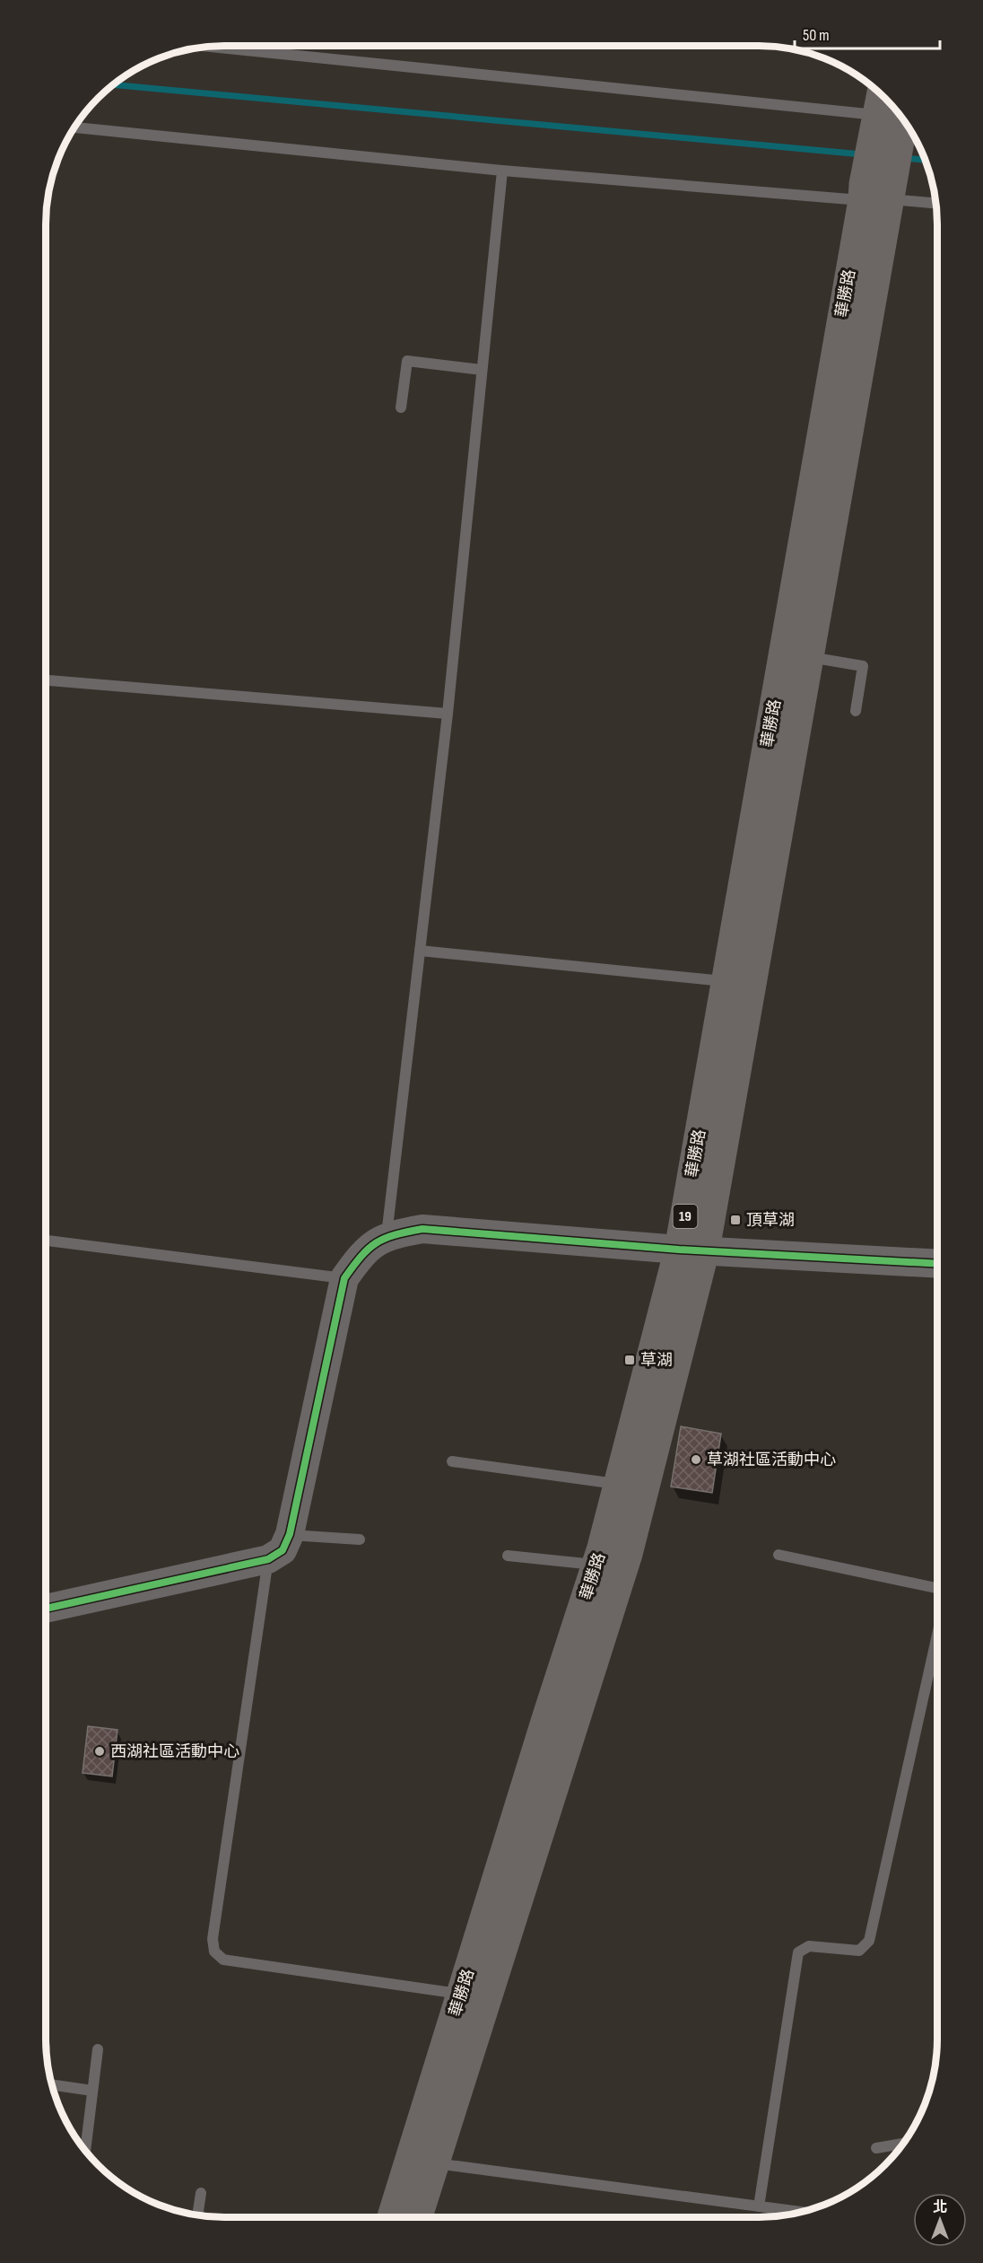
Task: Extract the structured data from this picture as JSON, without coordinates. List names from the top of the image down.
{
  "streets": {
    "main road": ["華勝路", "19"]
  },
  "crossings": [
    ["華勝路", "19"]
  ],
  "places": {
    "transit": ["頂草湖", "草湖"],
    "other": ["草湖社區活動中心", "西湖社區活動中心"]
  },
  "scale_bar": "50 m",
  "north": "top"
}
